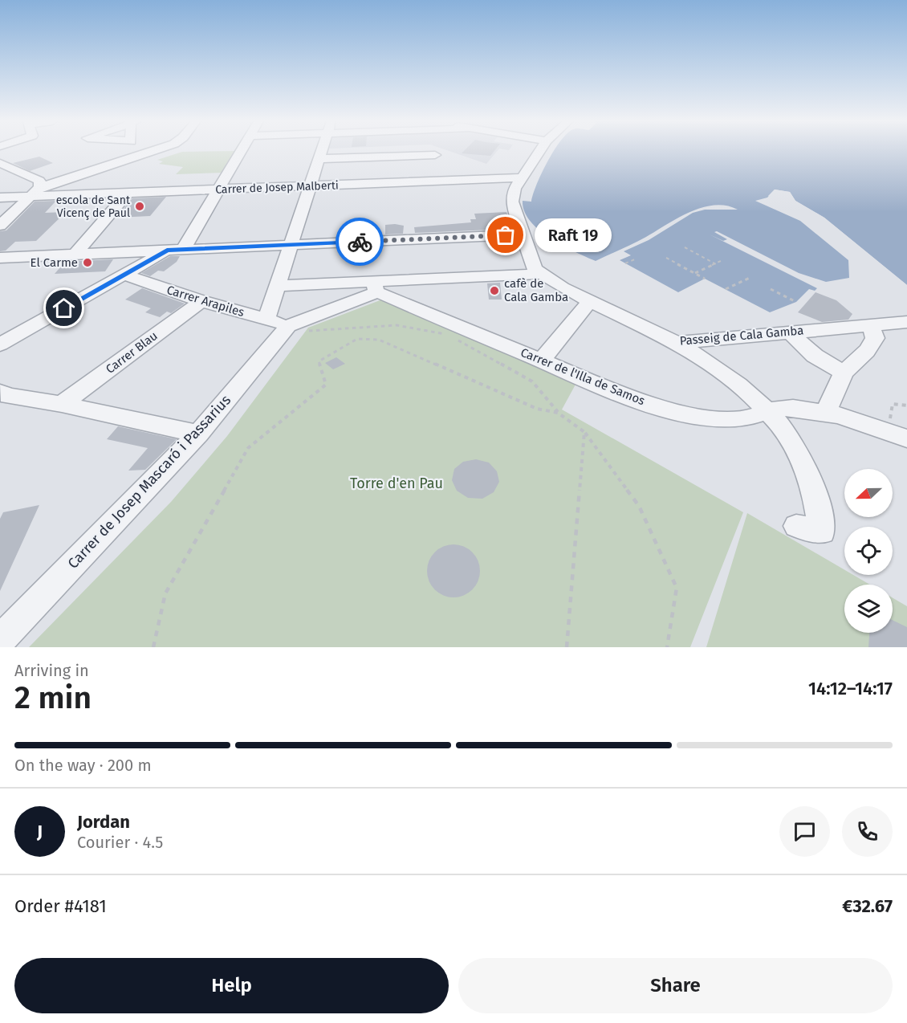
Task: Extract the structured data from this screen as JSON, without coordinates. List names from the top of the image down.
{
  "streets": {
    "street": [
      "Carrer de Josep Malberti",
      "Carrer Arapiles",
      "Passeig de Cala Gamba",
      "Carrer Blau",
      "Carrer de l'Illa de Samos",
      "Carrer de Josep Mascaró i Passarius"
    ]
  },
  "crossings": [
    ["Carrer Arapiles", "Carrer Blau"],
    ["Carrer Arapiles", "Carrer de Josep Mascaró i Passarius"],
    ["Carrer de l'Illa de Samos", "Carrer de Josep Mascaró i Passarius"]
  ],
  "parks": ["Torre d'en Pau"],
  "places": [
    "escola de Sant Vicenç de Paul",
    "Raft 19",
    "El Carme",
    "cafè de Cala Gamba"
  ],
  "north": "left",
  "page": {
    "bubble": "Raft 19",
    "heading": ["2 min", "Arriving in", "14:12–14:17"],
    "panel": [
      "Jordan",
      "Courier · 4.5",
      "Order #4181",
      "€32.67"
    ],
    "bar": "On the way · 200 m",
    "round": "J",
    "buttons": ["Help", "Share"]
  }
}
